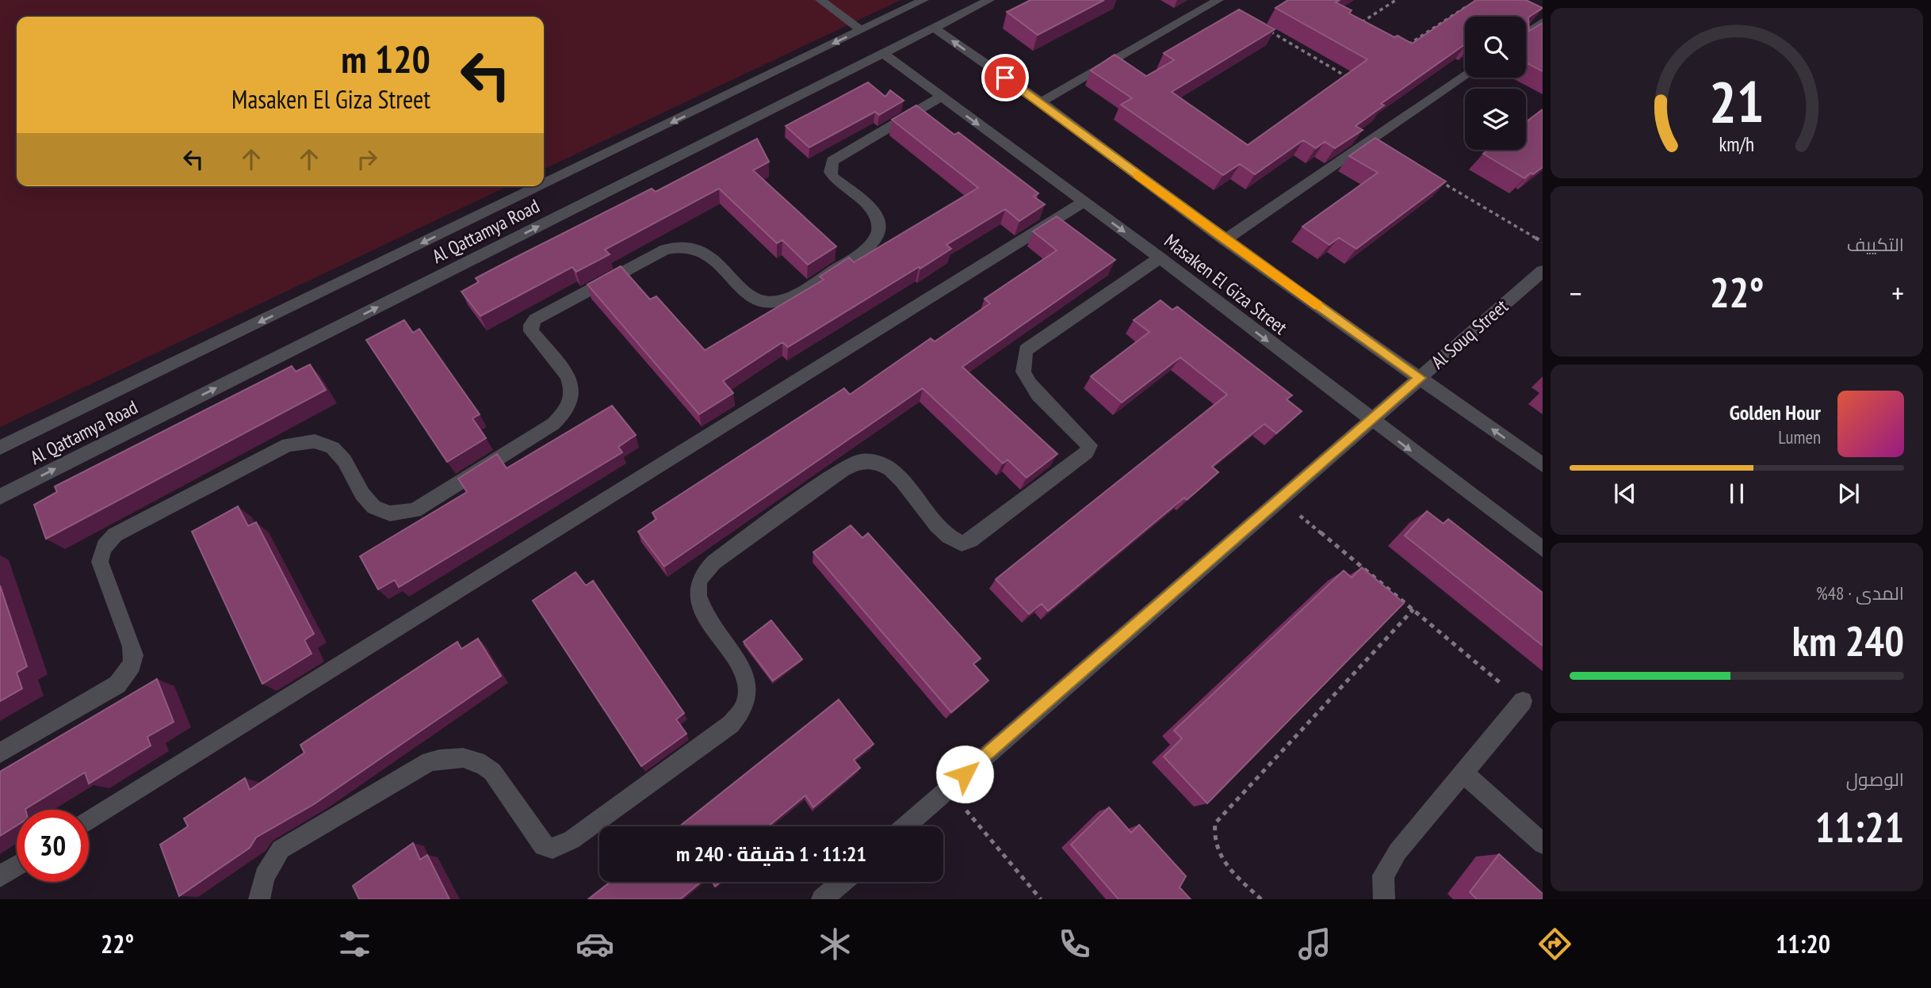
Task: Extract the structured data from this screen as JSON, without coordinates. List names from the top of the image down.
{
  "streets": {
    "street": ["Al Qattamya Road", "Masaken El Giza Street", "Al Souq Street"]
  },
  "crossings": [
    ["Al Qattamya Road", "Masaken El Giza Street"],
    ["Masaken El Giza Street", "Al Souq Street"]
  ],
  "page": {
    "turn": ["120 m", "Masaken El Giza Street"],
    "tile": [
      "التكييف",
      ["المدى · 48%", "240 km"],
      ["الوصول", "11:21"]
    ],
    "heat": ["−", "22°", "+"],
    "song": ["Golden Hour", "Lumen"],
    "limit": "30",
    "trip": "11:21 · 1 دقيقة · 240 m",
    "tabs": ["11:20", "22°"],
    "gauge": ["21", "km/h"]
  }
}
